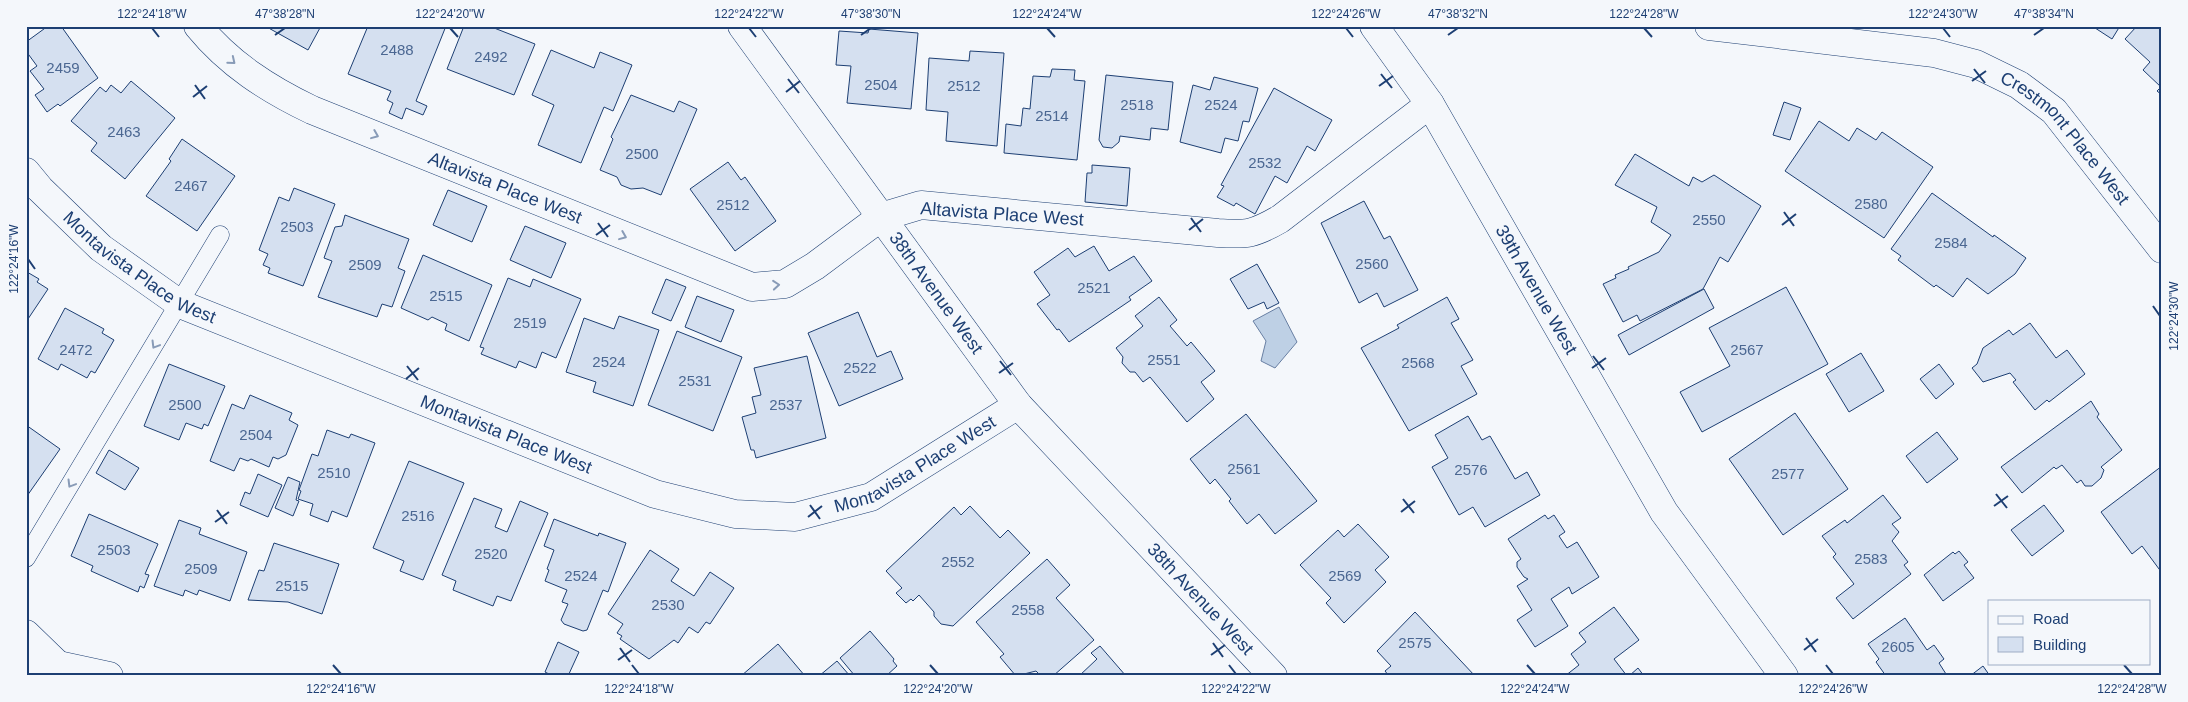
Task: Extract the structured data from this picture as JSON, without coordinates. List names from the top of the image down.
{
  "streets": {
    "street": [
      "Crestmont Place West",
      "Altavista Place West",
      "Montavista Place West",
      "39th Avenue West",
      "38th Avenue West"
    ]
  },
  "crossings": [
    ["Altavista Place West", "39th Avenue West"],
    ["Altavista Place West", "38th Avenue West"],
    ["Montavista Place West", "38th Avenue West"]
  ],
  "one_way": ["Altavista Place West"],
  "house_numbers": [
    "2488",
    "2492",
    "2459",
    "2504",
    "2512",
    "2518",
    "2524",
    "2514",
    "2463",
    "2500",
    "2532",
    "2467",
    "2580",
    "2512",
    "2550",
    "2503",
    "2584",
    "2560",
    "2509",
    "2521",
    "2515",
    "2519",
    "2472",
    "2567",
    "2551",
    "2524",
    "2568",
    "2522",
    "2531",
    "2500",
    "2537",
    "2504",
    "2561",
    "2576",
    "2510",
    "2577",
    "2516",
    "2503",
    "2520",
    "2583",
    "2552",
    "2509",
    "2524",
    "2569",
    "2515",
    "2530",
    "2558",
    "2575",
    "2605"
  ],
  "legend": ["Road", "Building"],
  "coordinates": [
    "122°24'18\"W",
    "47°38'28\"N",
    "122°24'20\"W",
    "122°24'22\"W",
    "47°38'30\"N",
    "122°24'24\"W",
    "122°24'26\"W",
    "47°38'32\"N",
    "122°24'28\"W",
    "122°24'30\"W",
    "47°38'34\"N",
    "122°24'16\"W"
  ]
}
